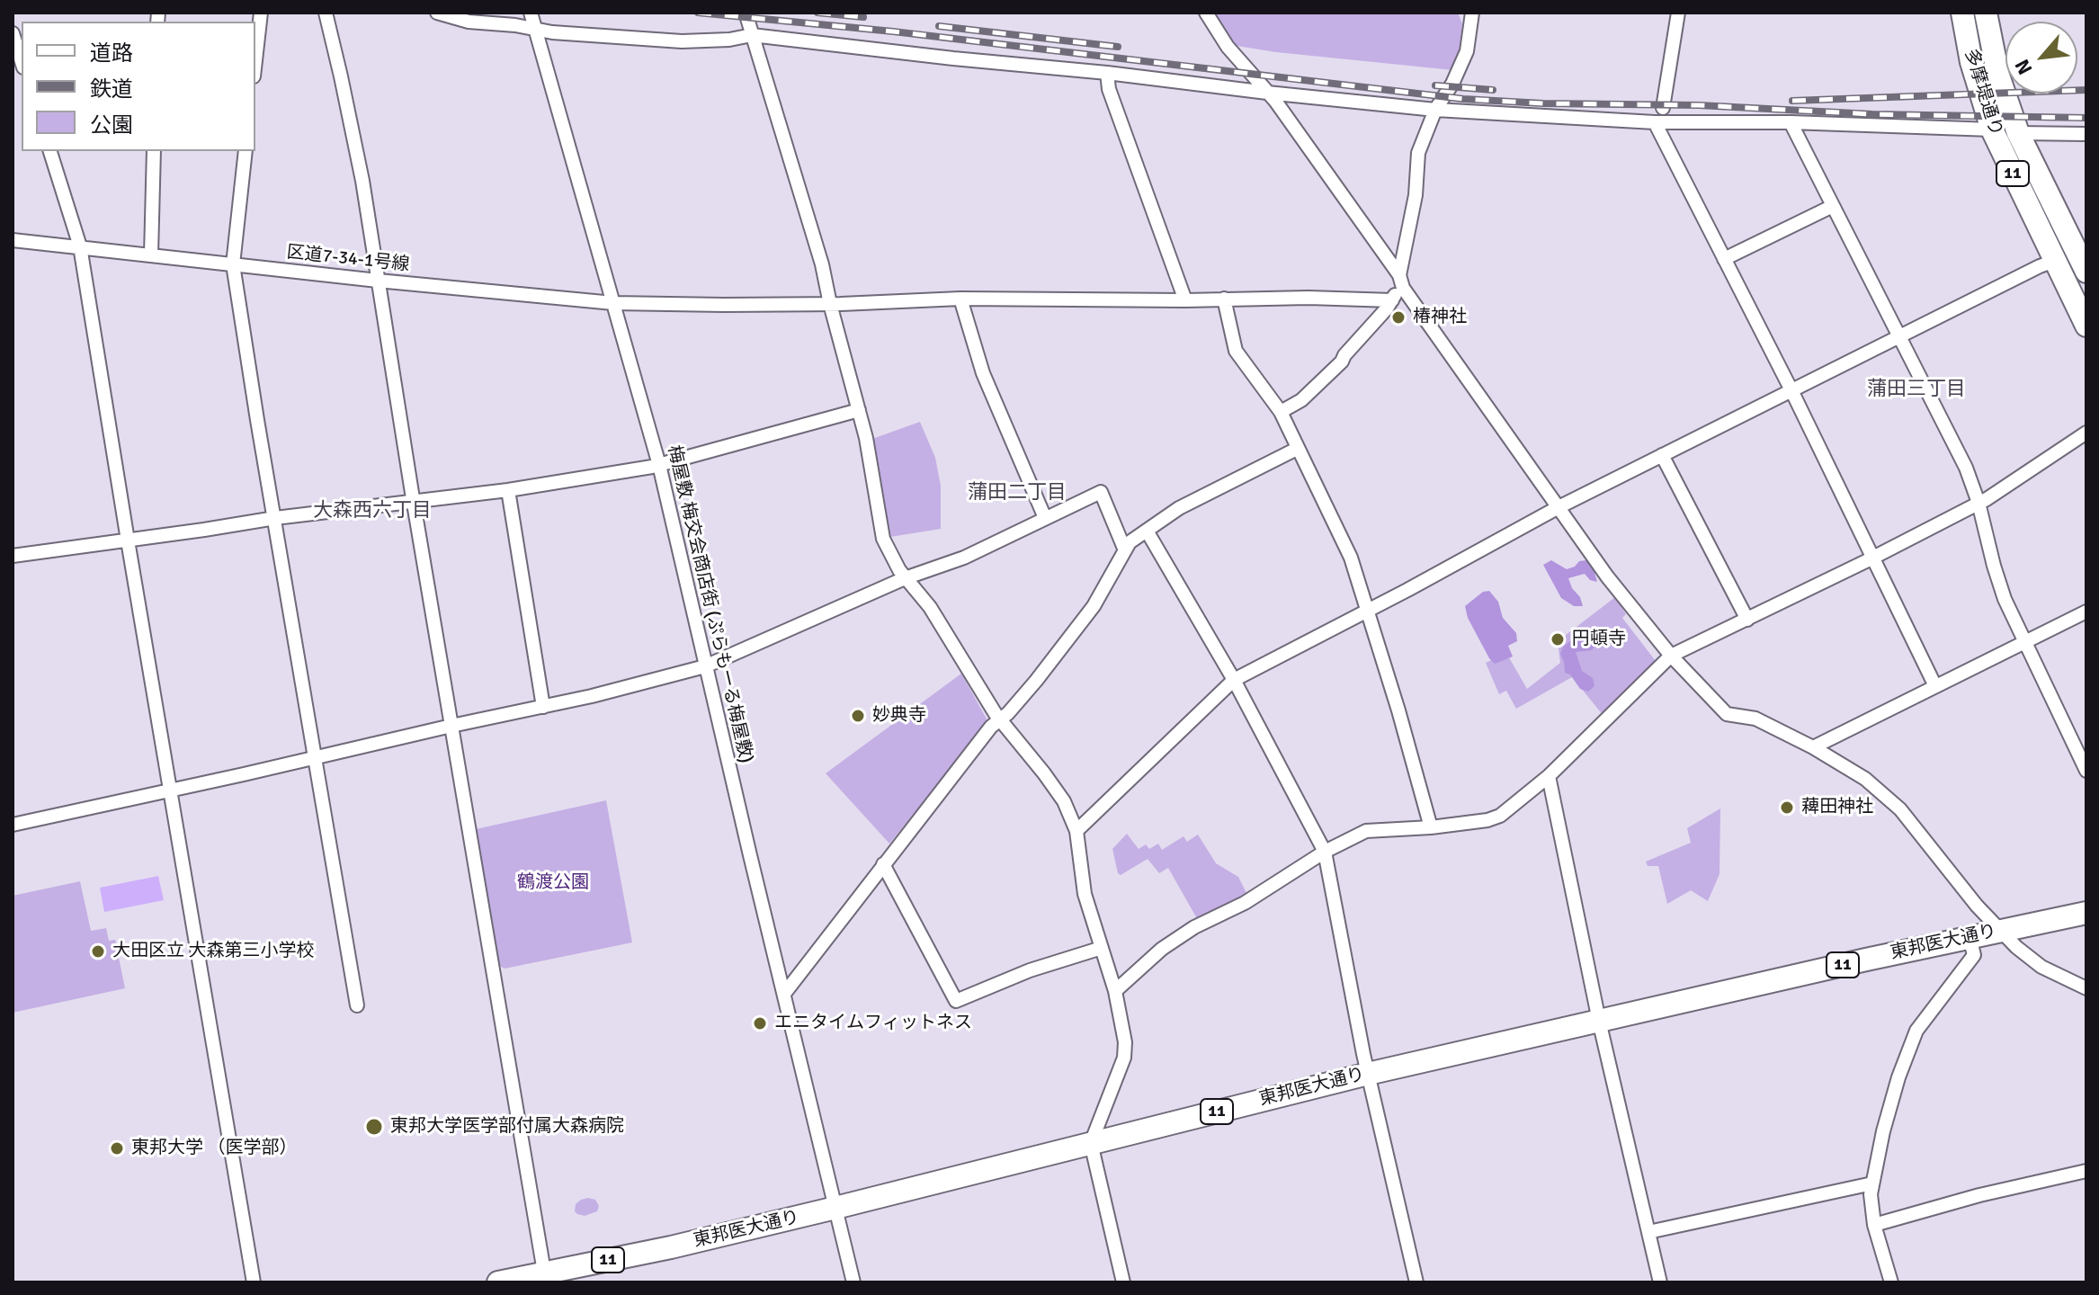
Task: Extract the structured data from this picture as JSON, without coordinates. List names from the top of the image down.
{
  "streets": {
    "main road": ["多摩堤通り", "11", "東邦医大通り"],
    "street": ["区道7-34-1号線", "梅屋敷 梅交会商店街 (ぷらもーる梅屋敷)"]
  },
  "crossings": [
    ["区道7-34-1号線", "梅屋敷 梅交会商店街 (ぷらもーる梅屋敷)"],
    ["梅屋敷 梅交会商店街 (ぷらもーる梅屋敷)", "東邦医大通り"]
  ],
  "districts": ["蒲田三丁目", "蒲田二丁目", "大森西六丁目"],
  "parks": ["鶴渡公園"],
  "places": [
    "椿神社",
    "円頓寺",
    "妙典寺",
    "薭田神社",
    "大田区立 大森第三小学校",
    "エニタイムフィットネス",
    "東邦大学医学部付属大森病院",
    "東邦大学 （医学部）"
  ],
  "legend": ["道路", "鉄道", "公園"],
  "north": "bottom left"
}
